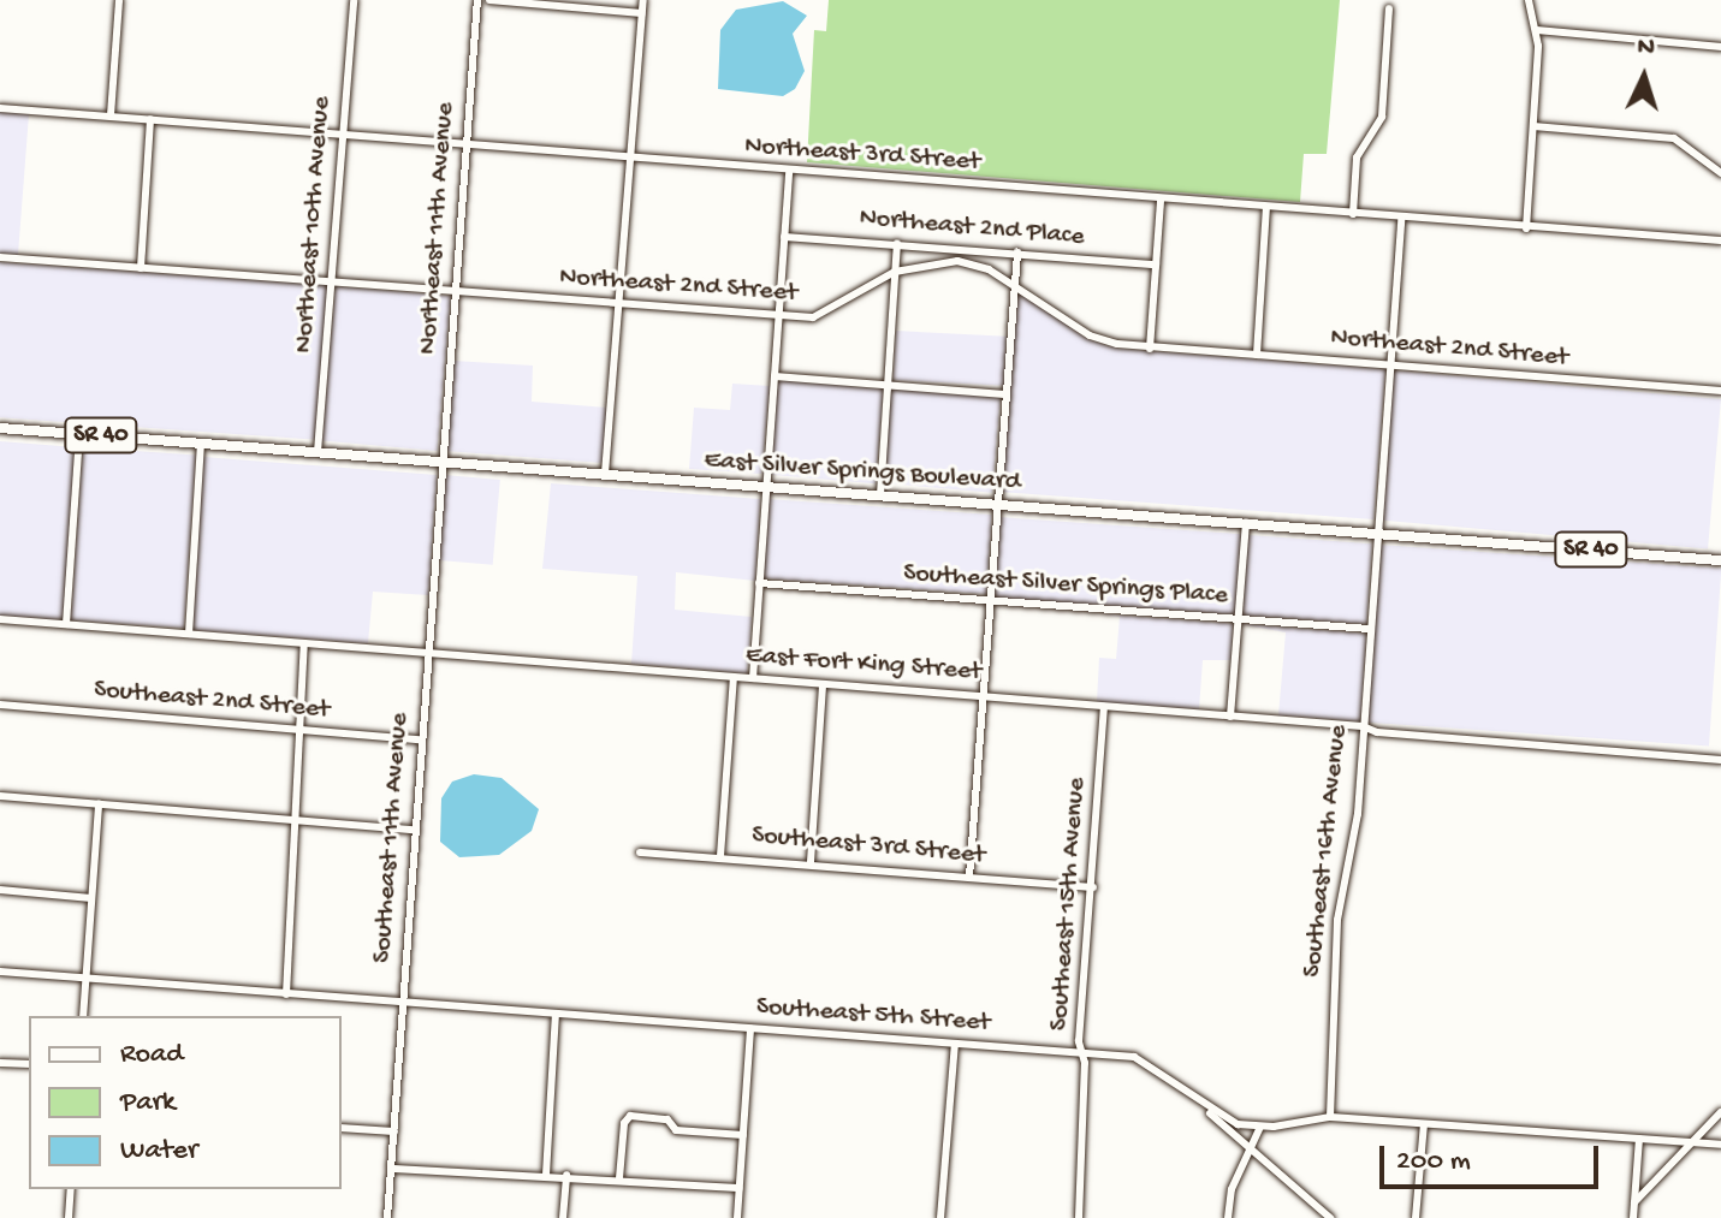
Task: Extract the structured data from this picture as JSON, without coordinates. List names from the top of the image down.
{
  "streets": {
    "main road": ["SR 40", "East Silver Springs Boulevard"],
    "street": [
      "Northeast 3rd Street",
      "Northeast 10th Avenue",
      "Northeast 11th Avenue",
      "Northeast 2nd Place",
      "Northeast 2nd Street",
      "Southeast Silver Springs Place",
      "East Fort King Street",
      "Southeast 2nd Street",
      "Southeast 11th Avenue",
      "Southeast 3rd Street",
      "Southeast 16th Avenue",
      "Southeast 15th Avenue",
      "Southeast 5th Street"
    ]
  },
  "crossings": [
    ["Northeast 3rd Street", "Northeast 10th Avenue"],
    ["Northeast 3rd Street", "Northeast 11th Avenue"],
    ["Northeast 3rd Street", "Southeast 16th Avenue"],
    ["Northeast 10th Avenue", "Northeast 2nd Street"],
    ["Northeast 10th Avenue", "East Silver Springs Boulevard"],
    ["Northeast 11th Avenue", "Northeast 2nd Street"],
    ["Northeast 11th Avenue", "East Silver Springs Boulevard"],
    ["Northeast 11th Avenue", "Southeast 11th Avenue"],
    ["Northeast 2nd Street", "Southeast 16th Avenue"],
    ["East Silver Springs Boulevard", "Southeast 11th Avenue"],
    ["East Silver Springs Boulevard", "Southeast 16th Avenue"],
    ["Southeast Silver Springs Place", "Southeast 16th Avenue"],
    ["East Fort King Street", "Southeast 11th Avenue"],
    ["East Fort King Street", "Southeast 16th Avenue"],
    ["East Fort King Street", "Southeast 15th Avenue"],
    ["Southeast 2nd Street", "Southeast 11th Avenue"],
    ["Southeast 11th Avenue", "Southeast 5th Street"],
    ["Southeast 3rd Street", "Southeast 15th Avenue"],
    ["Southeast 16th Avenue", "Southeast 5th Street"],
    ["Southeast 15th Avenue", "Southeast 5th Street"]
  ],
  "legend": ["Road", "Park", "Water"],
  "scale_bar": "200 m",
  "north": "top"
}
